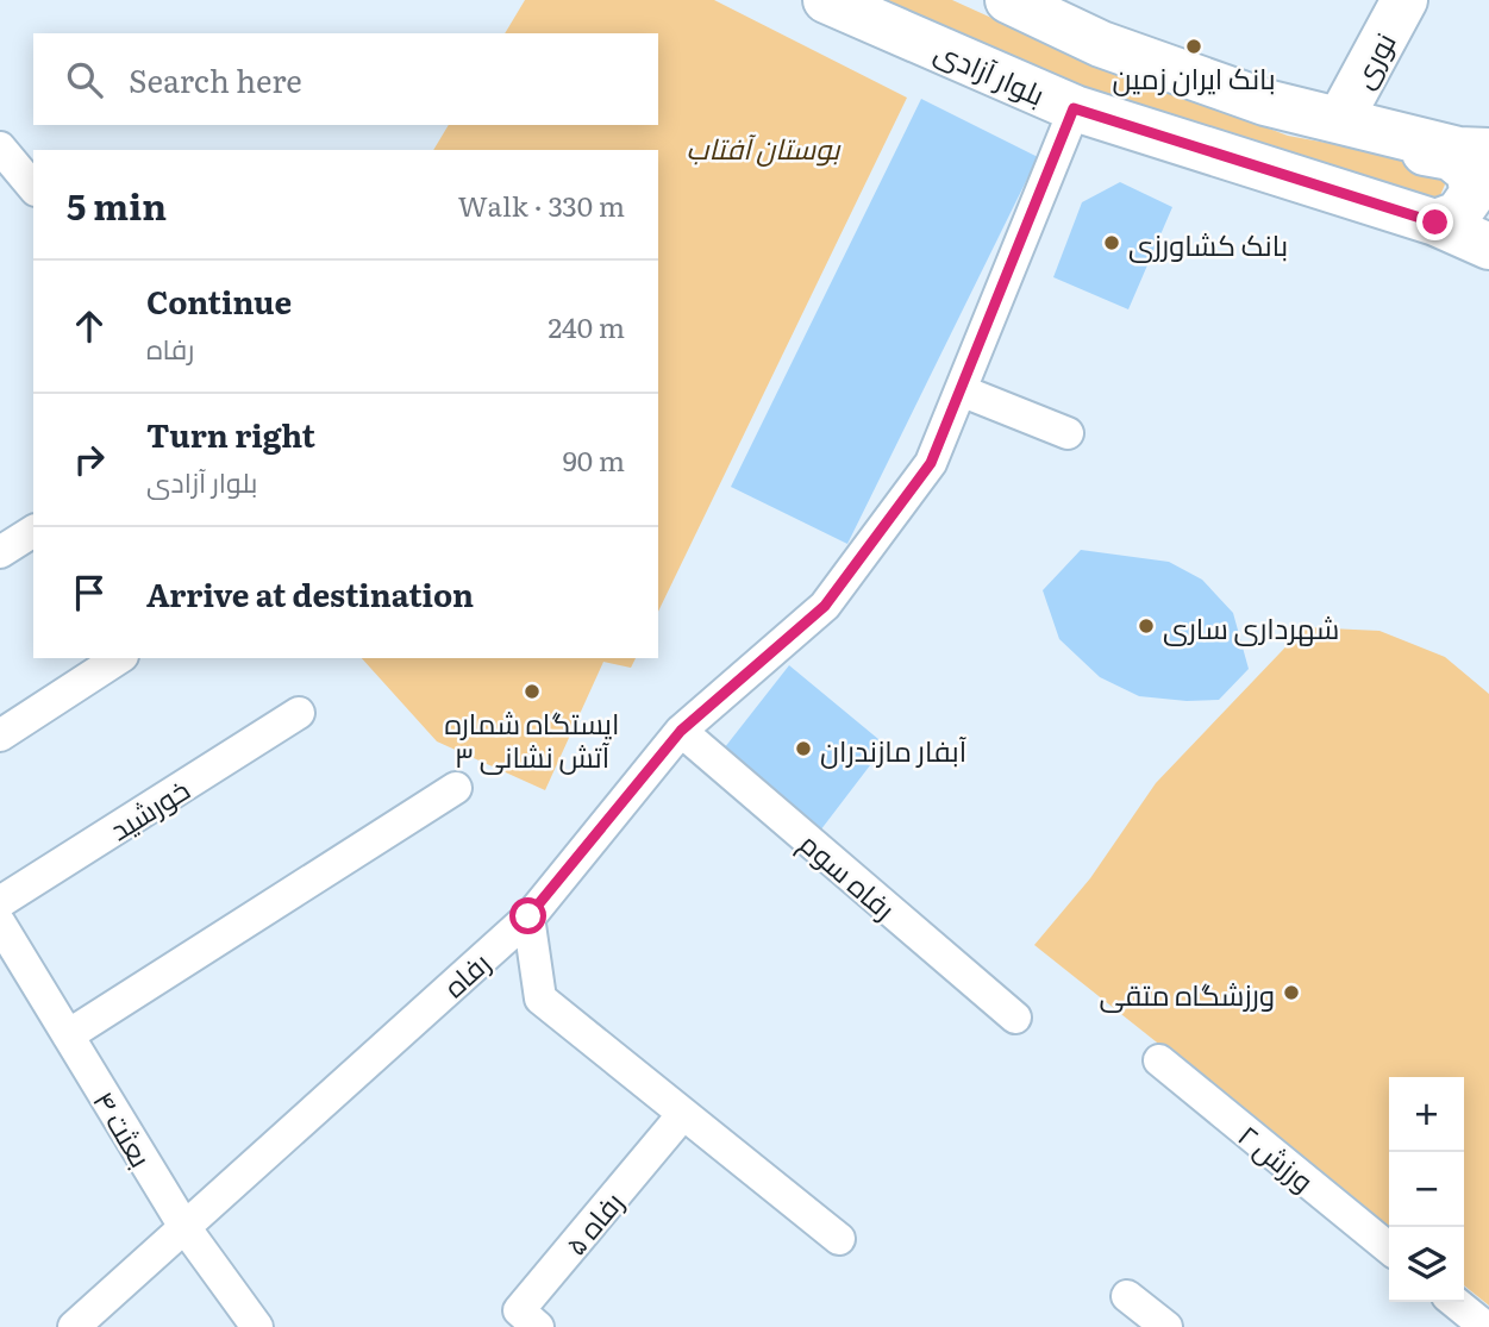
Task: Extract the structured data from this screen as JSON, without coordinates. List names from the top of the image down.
{
  "streets": {
    "main road": ["نوری", "بلوار آزادی"],
    "street": [
      "خورشید",
      "رفاه سوم",
      "رفاه",
      "بعثت ۴",
      "ورزش ۲",
      "رفاه ۵"
    ]
  },
  "crossings": [
    ["بلوار آزادی", "رفاه"],
    ["رفاه سوم", "رفاه"],
    ["رفاه", "بعثت ۴"]
  ],
  "parks": ["بوستان آفتاب"],
  "places": [
    "بانک ایران زمین",
    "بانک کشاورزی",
    "شهرداری ساری",
    "ایستگاه شماره ۳ آتش نشانی",
    "آبفار مازندران",
    "ورزشگاه متقی"
  ],
  "page": {
    "search": "Search here",
    "heading": ["5 min", "Walk · 330 m"],
    "list": [
      ["Continue", "رفاه", "240 m"],
      ["Turn right", "بلوار آزادی", "90 m"],
      "Arrive at destination"
    ],
    "map_buttons": ["+", "−"]
  }
}
